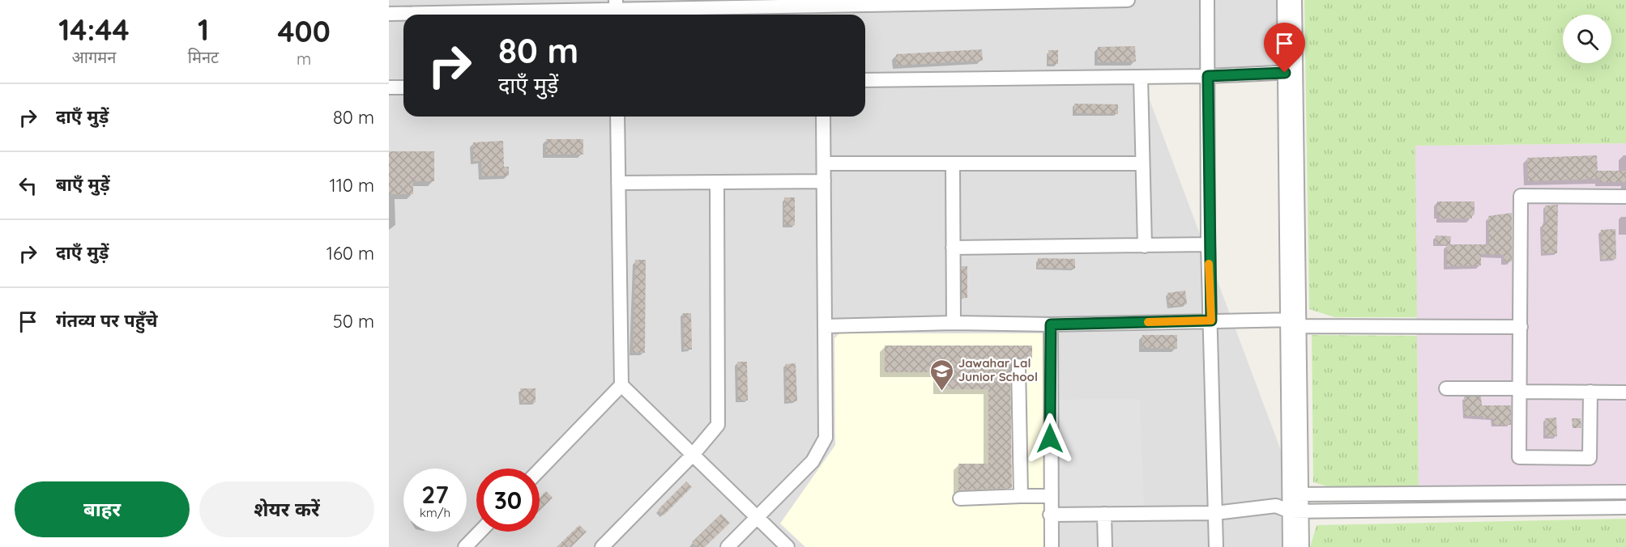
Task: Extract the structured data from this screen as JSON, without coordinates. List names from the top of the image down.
{
  "places": {
    "school or university": ["Jawahar Lal Junior School"]
  },
  "page": {
    "eta": [
      "14:44",
      "आगमन",
      "1",
      "मिनट",
      "400",
      "m"
    ],
    "turn": ["80 m", "दाएँ मुड़ें"],
    "list": [
      {
        "name": "दाएँ मुड़ें",
        "value": "80 m"
      },
      {
        "name": "बाएँ मुड़ें",
        "value": "110 m"
      },
      {
        "name": "दाएँ मुड़ें",
        "value": "160 m"
      },
      {
        "name": "गंतव्य पर पहुँचे",
        "value": "50 m"
      }
    ],
    "speed": "27 km/h",
    "limit": "30",
    "buttons": ["बाहर", "शेयर करें"]
  }
}
